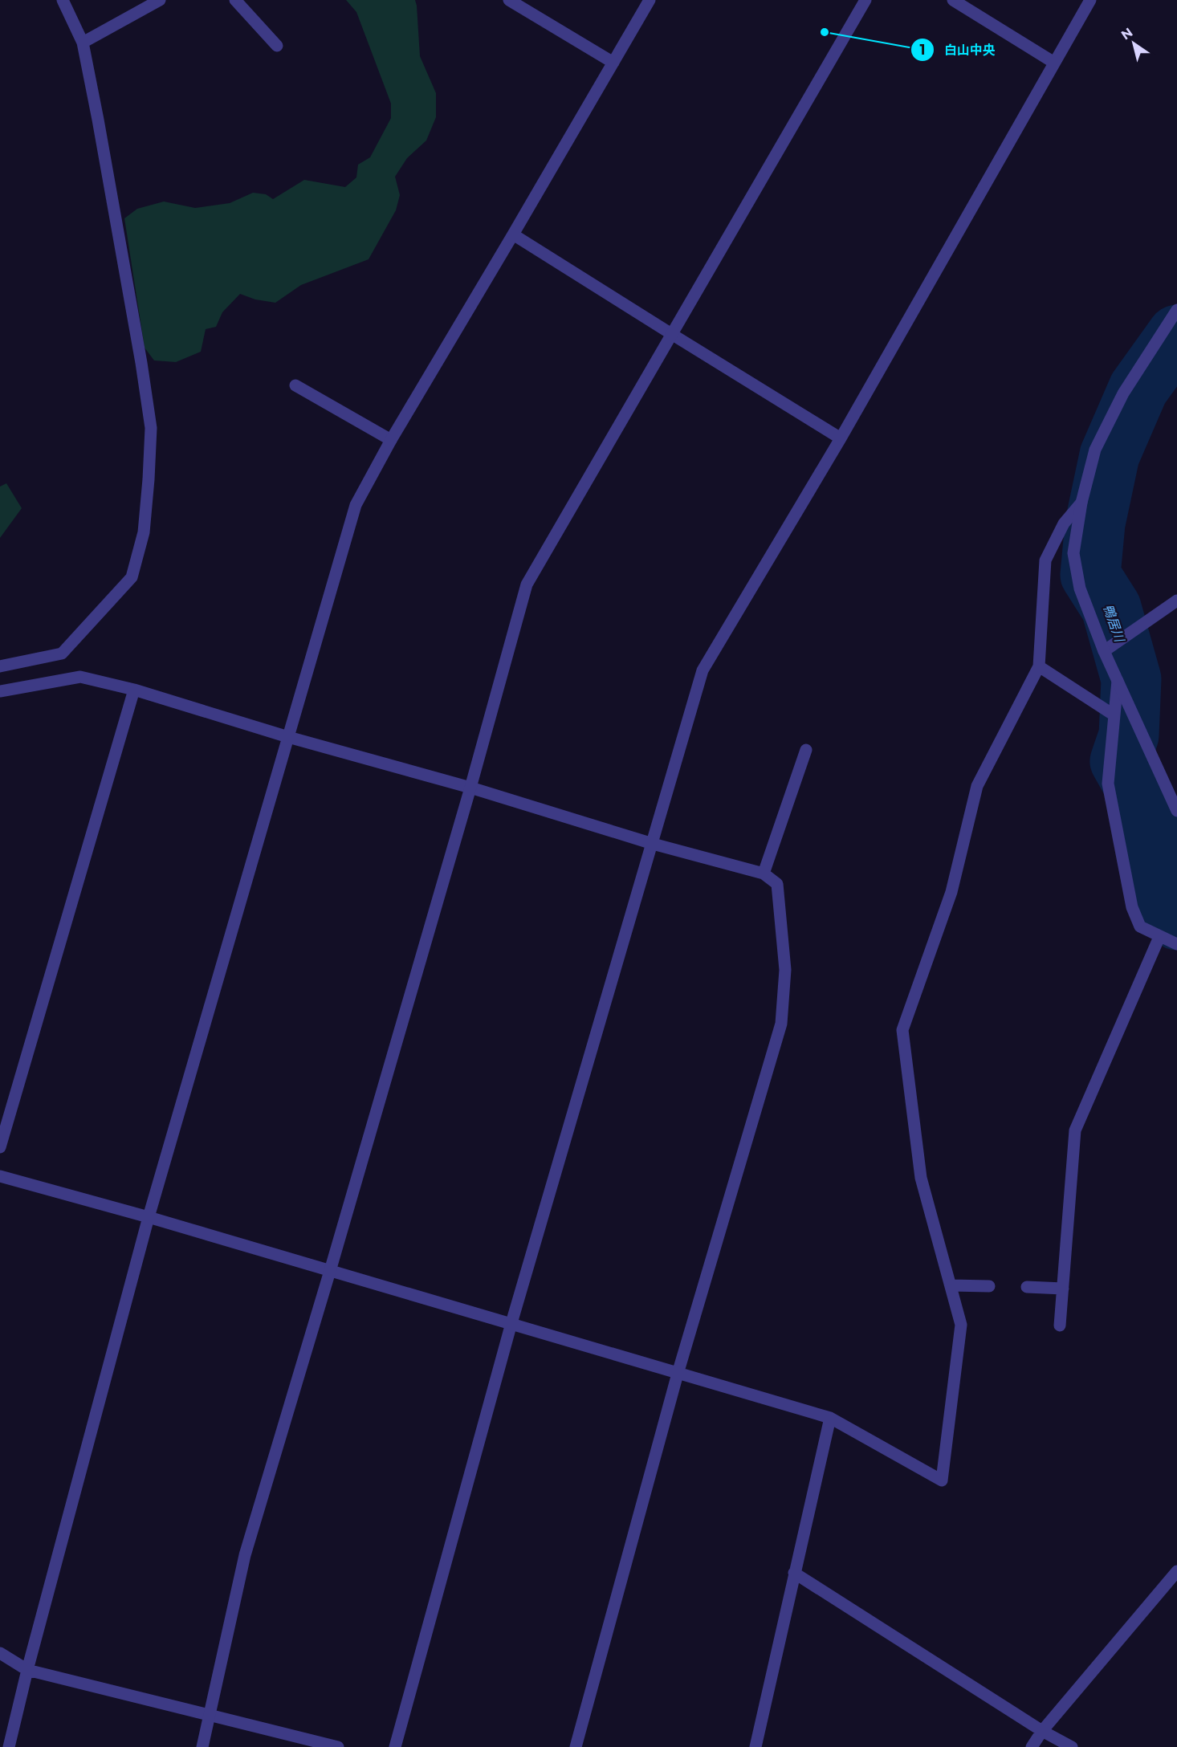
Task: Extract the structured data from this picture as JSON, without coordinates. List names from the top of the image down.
{
  "water": ["鴨居川"],
  "places": ["白山中央"],
  "north": "top left"
}
